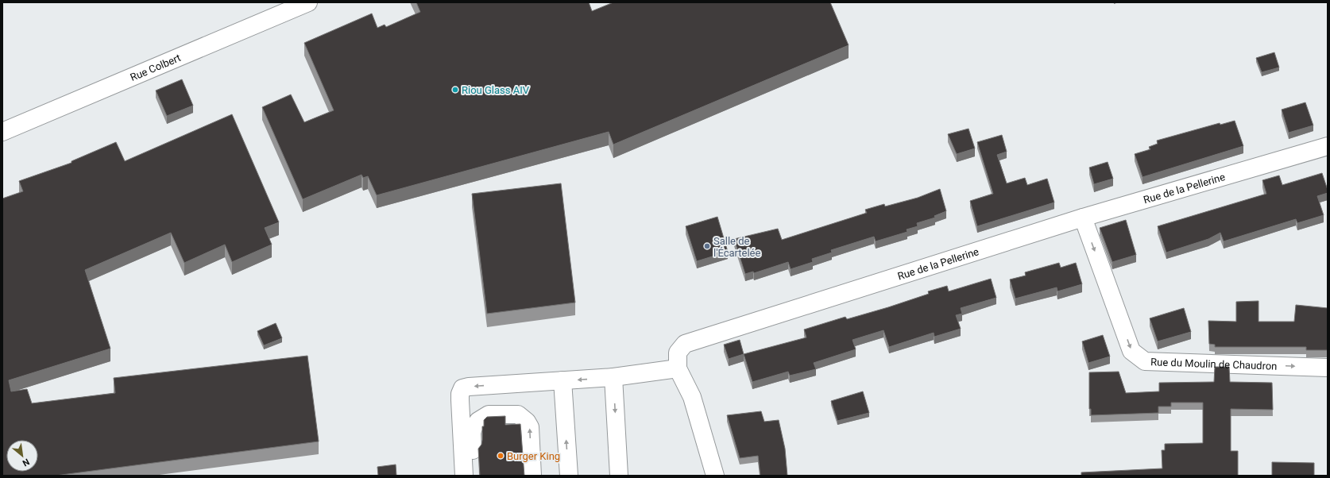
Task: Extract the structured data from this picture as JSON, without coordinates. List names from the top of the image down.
{
  "streets": {
    "street": ["Rue Colbert", "Rue de la Pellerine", "Rue du Moulin de Chaudron"]
  },
  "crossings": [
    ["Rue de la Pellerine", "Rue du Moulin de Chaudron"]
  ],
  "one_way": ["Rue du Moulin de Chaudron"],
  "places": ["Riou Glass AIV", "Salle de l'Écartelée", "Burger King"],
  "north": "bottom right"
}
